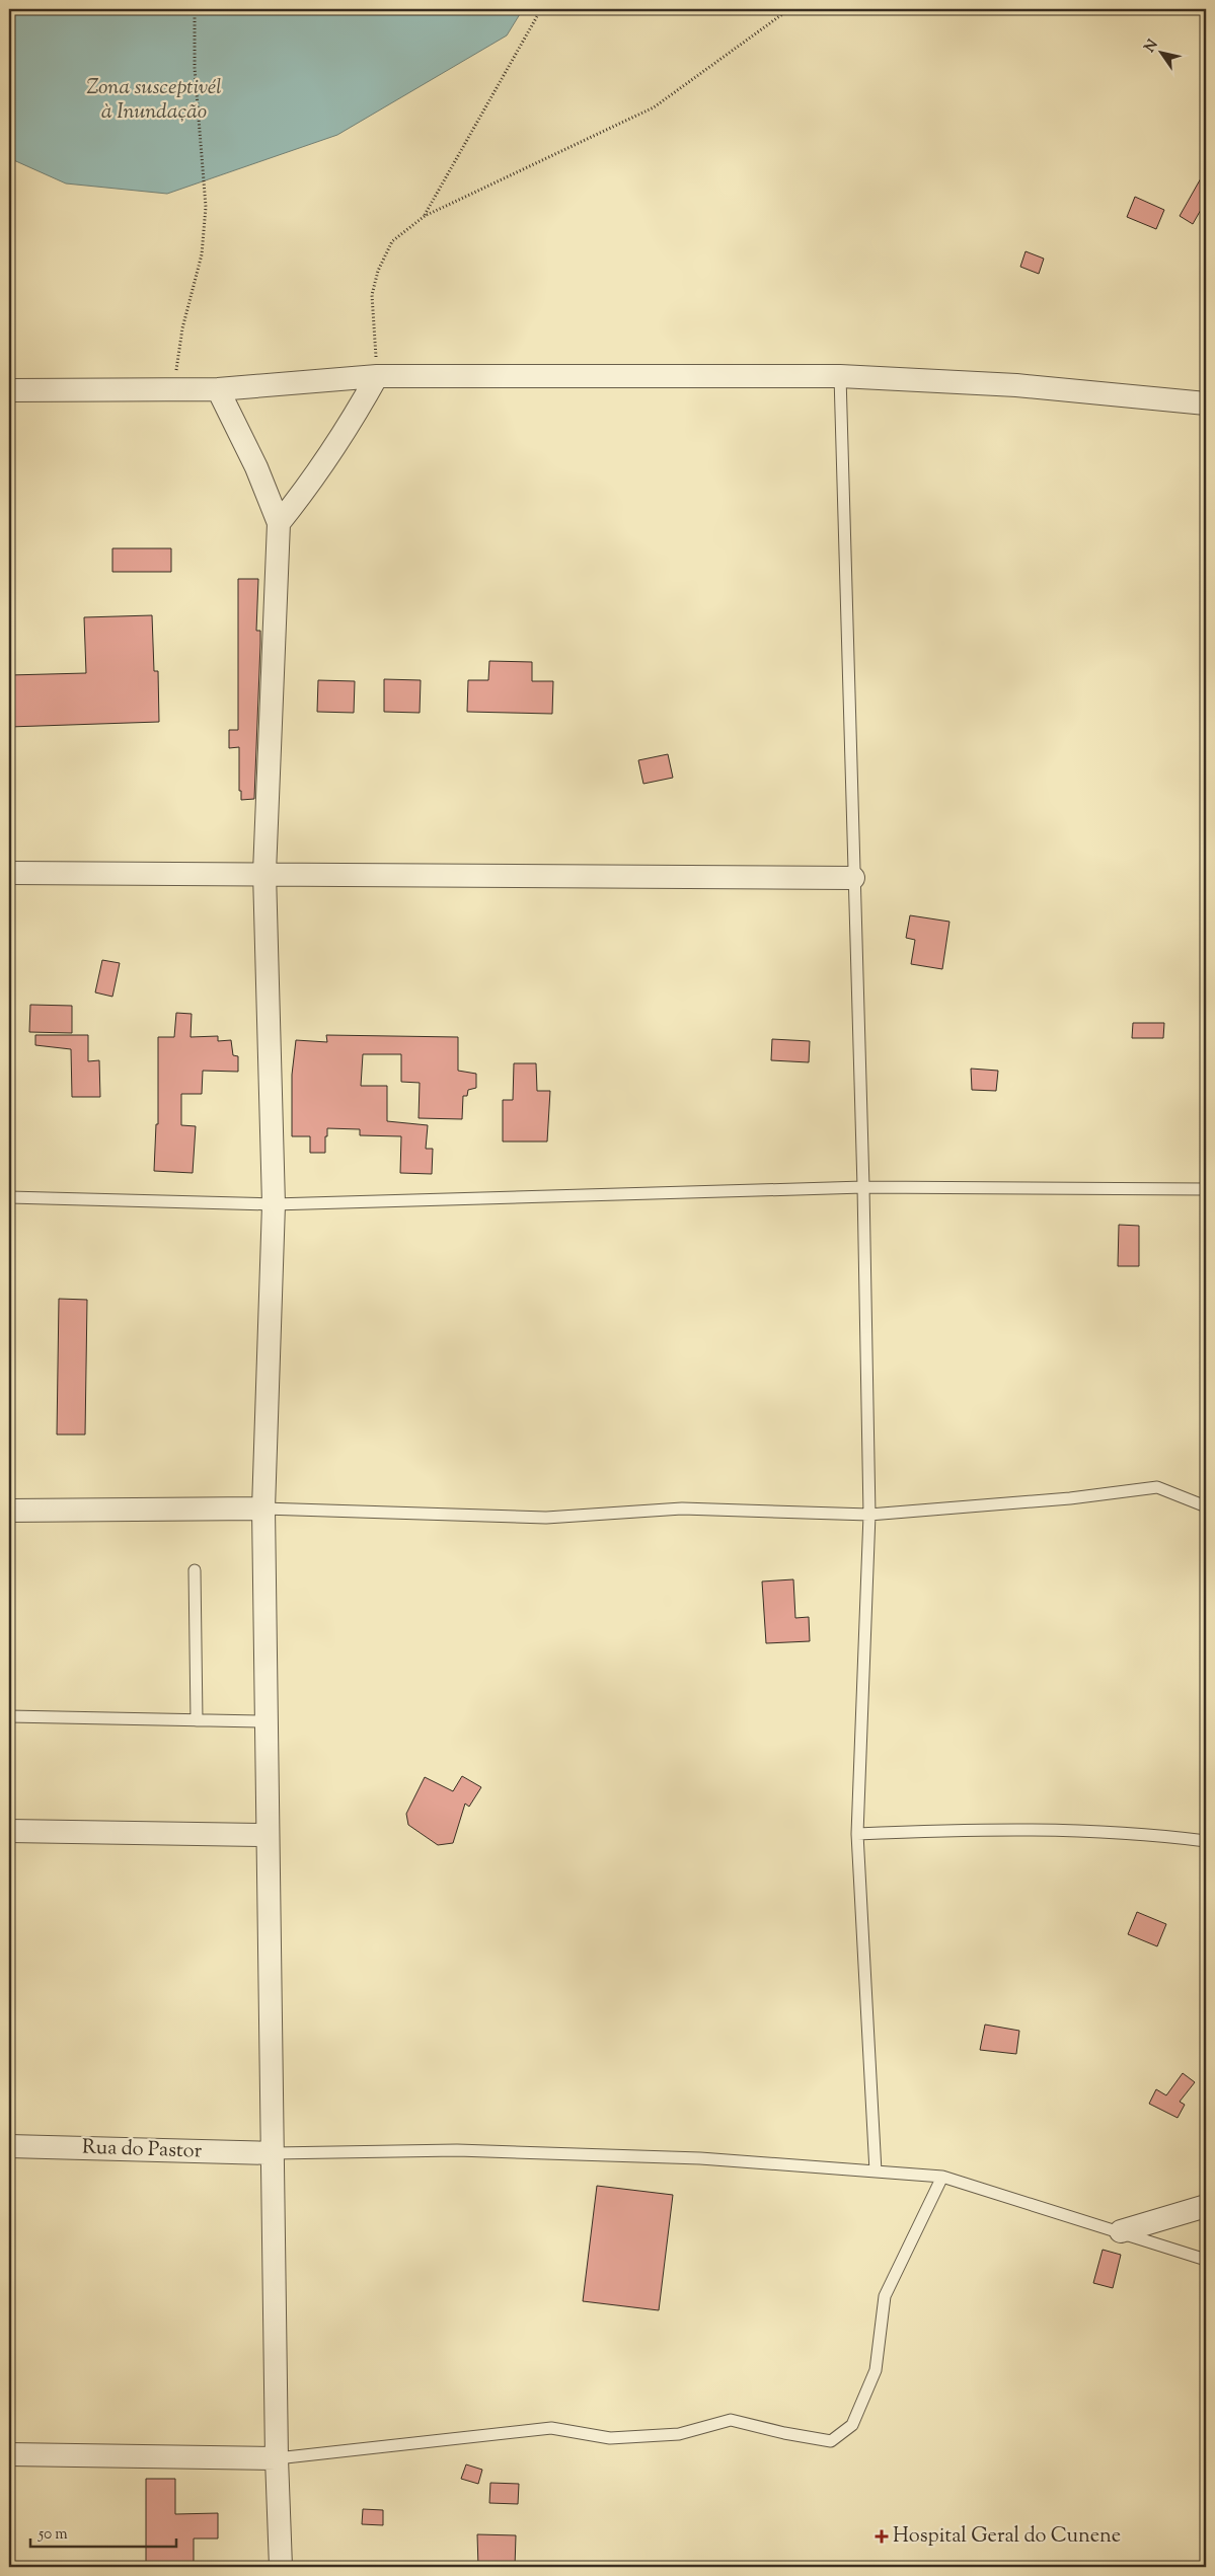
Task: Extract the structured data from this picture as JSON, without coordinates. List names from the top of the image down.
{
  "streets": {
    "street": ["Rua do Pastor"]
  },
  "water": ["Zona susceptivél à Inundação"],
  "places": {
    "health": ["Hospital Geral do Cunene"]
  },
  "scale_bar": "50 m",
  "north": "top left"
}
